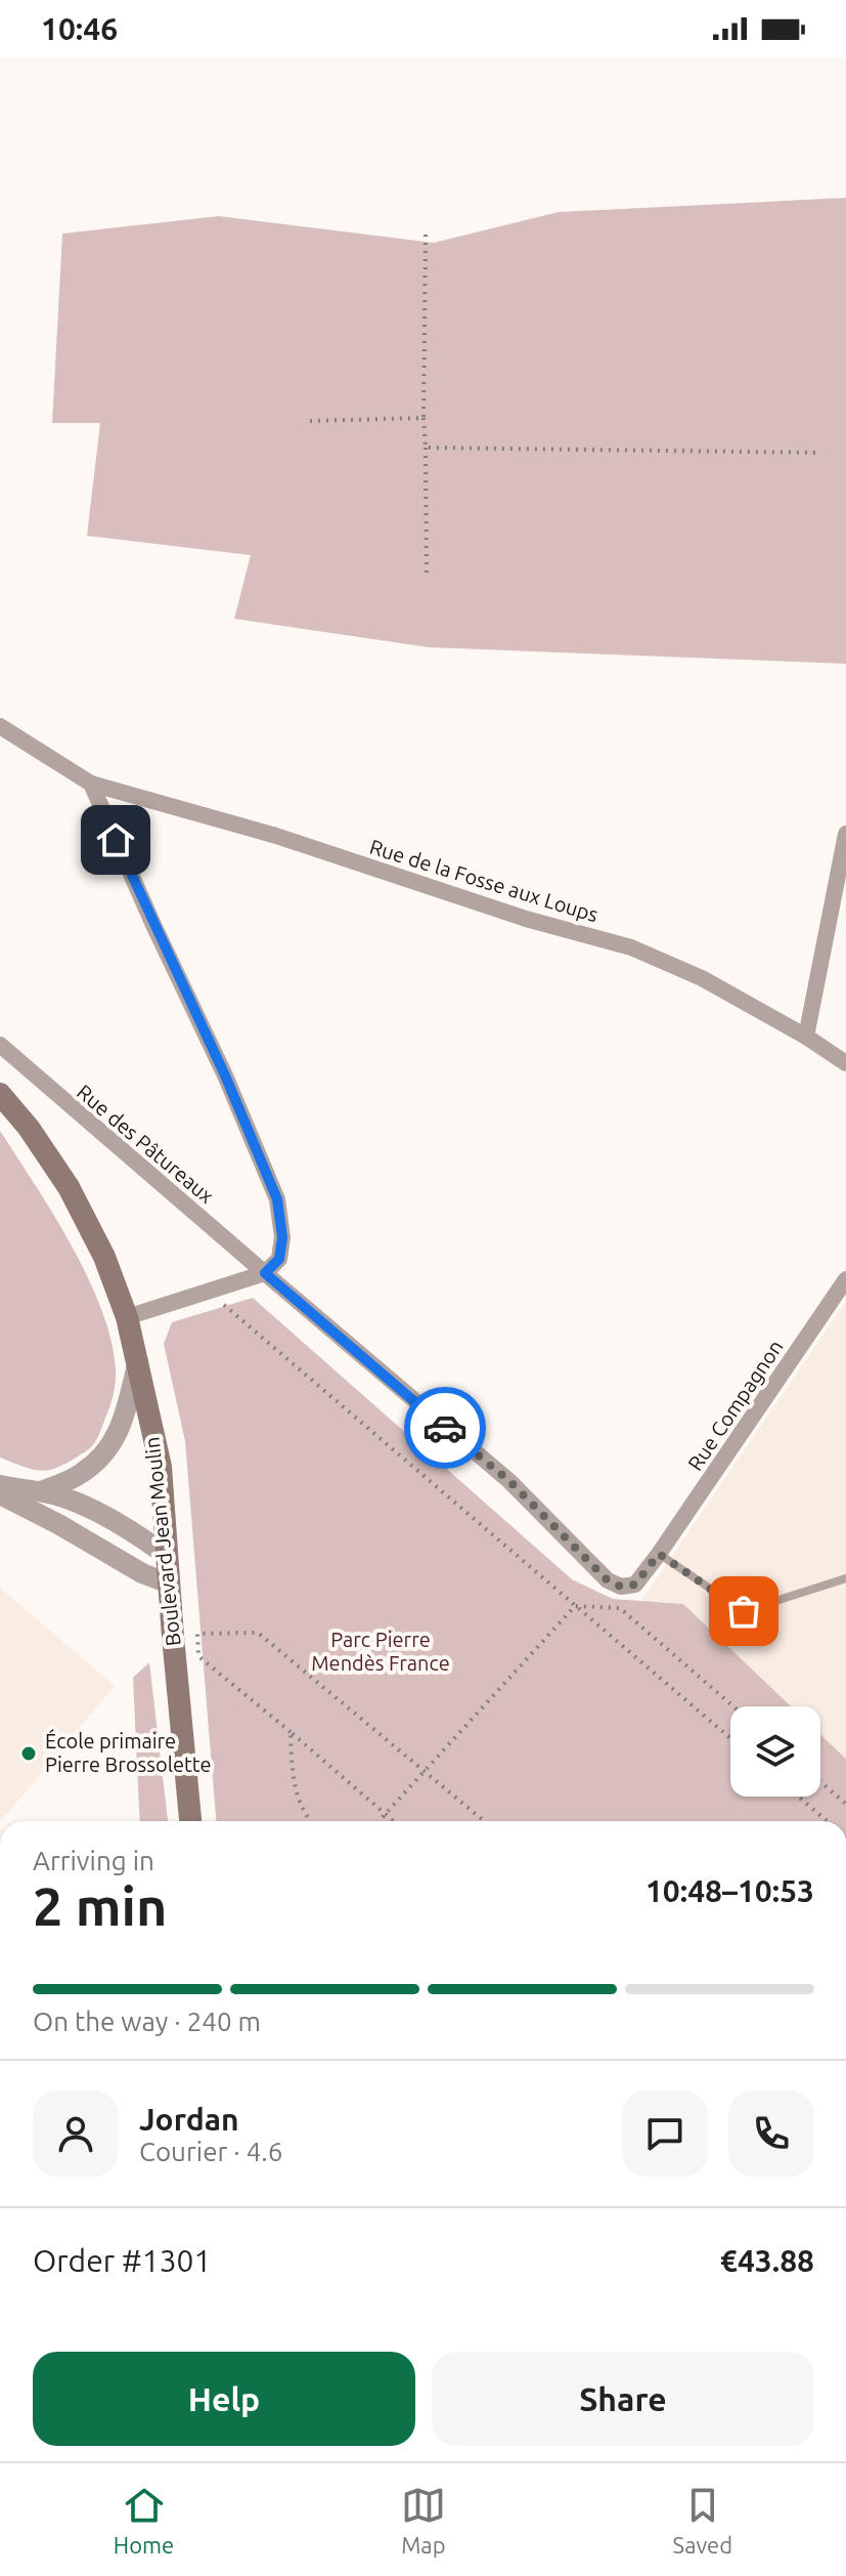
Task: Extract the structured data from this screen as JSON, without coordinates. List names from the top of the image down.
{
  "streets": {
    "main road": ["Boulevard Jean Moulin"],
    "street": ["Rue de la Fosse aux Loups", "Rue des Pâtureaux", "Rue Compagnon"]
  },
  "crossings": [
    ["Rue des Pâtureaux", "Rue Compagnon"]
  ],
  "parks": ["Parc Pierre Mendès France"],
  "places": ["École primaire Pierre Brossolette"],
  "page": {
    "status": "10:46",
    "heading": ["2 min", "Arriving in", "10:48–10:53"],
    "panel": [
      "Jordan",
      "Courier · 4.6",
      "Order #1301",
      "€43.88"
    ],
    "bar": "On the way · 240 m",
    "buttons": ["Help", "Share"],
    "tabs": ["Home", "Map", "Saved"]
  }
}
